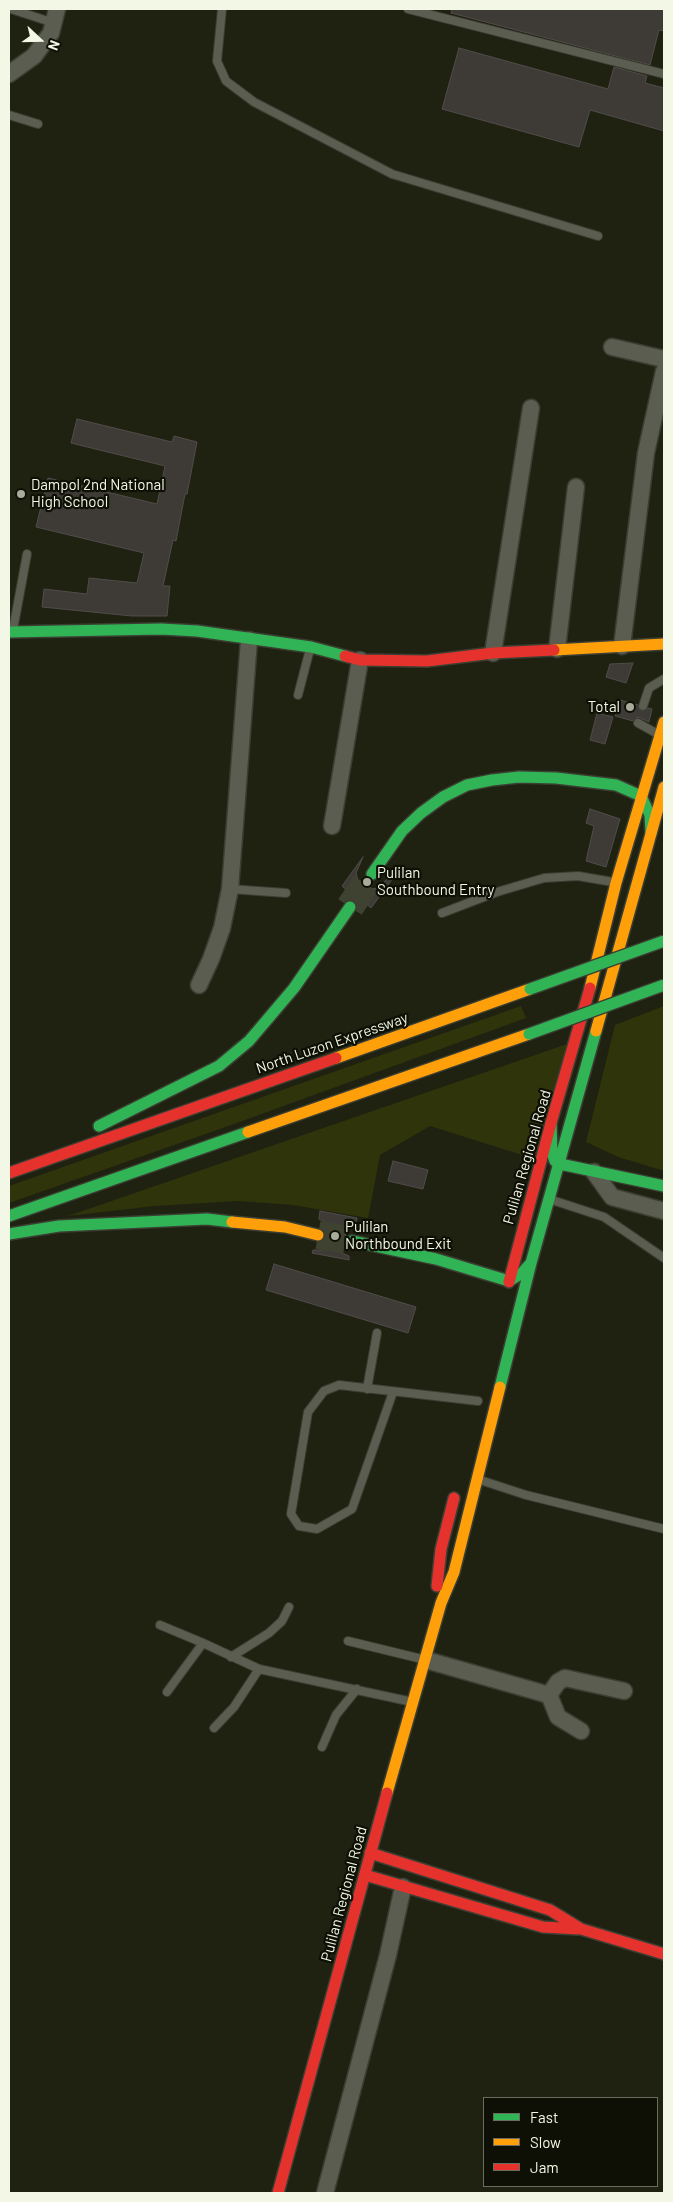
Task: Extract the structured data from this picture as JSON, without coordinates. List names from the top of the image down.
{
  "streets": {
    "main road": ["North Luzon Expressway", "Pulilan Regional Road"]
  },
  "places": [
    "Dampol 2nd National High School",
    "Total",
    "Pulilan Southbound Entry",
    "Pulilan Northbound Exit"
  ],
  "legend": ["Fast", "Slow", "Jam"],
  "north": "right"
}
